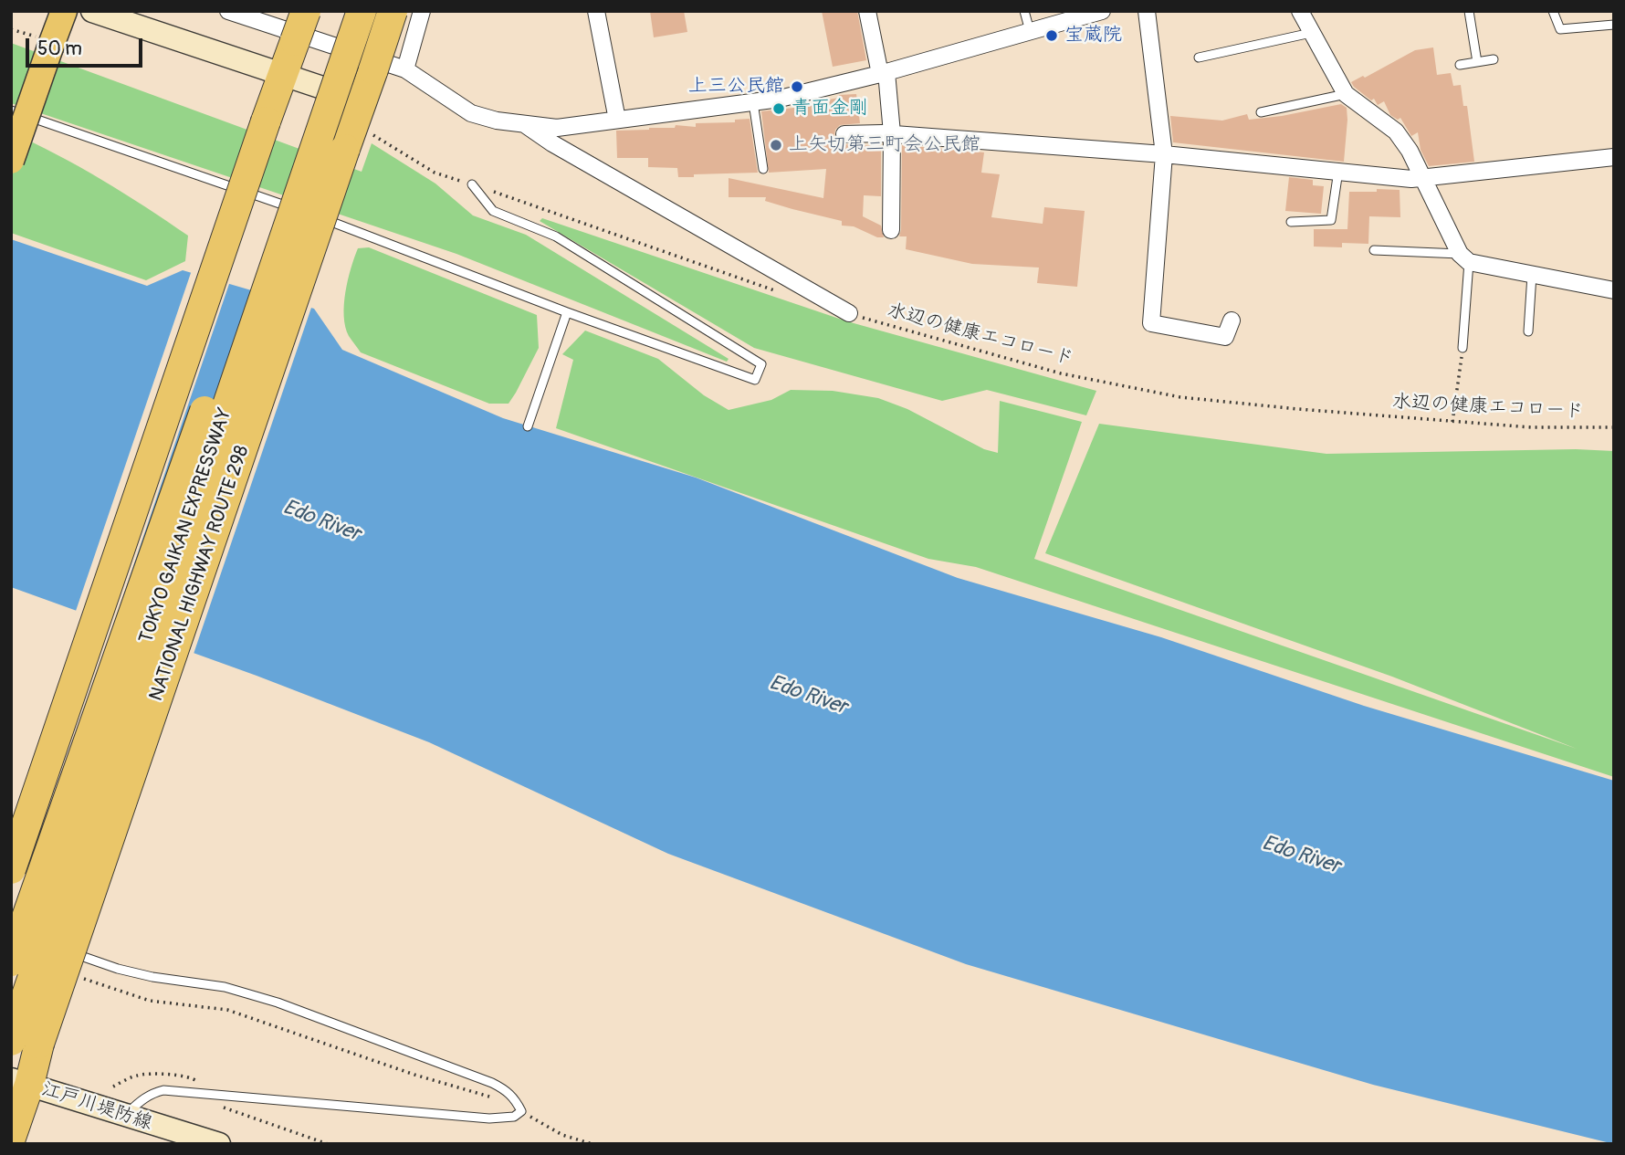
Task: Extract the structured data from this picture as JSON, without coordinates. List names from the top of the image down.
{
  "streets": {
    "highway": ["TOKYO GAIKAN EXPRESSWAY", "NATIONAL HIGHWAY ROUTE 298"],
    "street": ["江戸川堤防線"],
    "path": ["水辺の健康エコロード"]
  },
  "crossings": [
    ["TOKYO GAIKAN EXPRESSWAY", "NATIONAL HIGHWAY ROUTE 298"],
    ["NATIONAL HIGHWAY ROUTE 298", "江戸川堤防線"]
  ],
  "water": ["Edo River"],
  "places": [
    "宝蔵院",
    "上三公民館",
    "青面金剛",
    "上矢切第三町会公民館"
  ],
  "scale_bar": "50 m"
}
